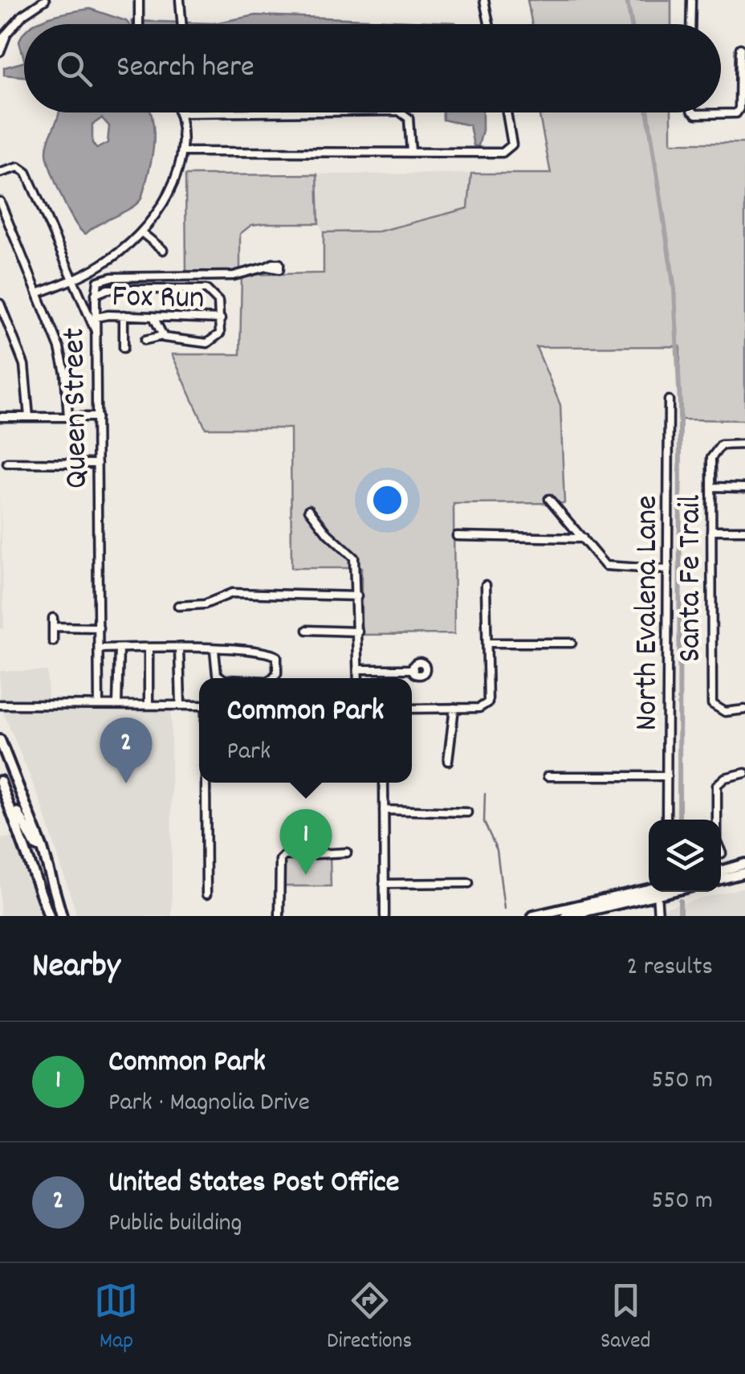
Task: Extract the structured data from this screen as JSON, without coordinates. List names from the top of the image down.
{
  "streets": {
    "street": [
      "Fox Run",
      "Queen Street",
      "Santa Fe Trail",
      "North Evalena Lane"
    ]
  },
  "crossings": [
    ["Fox Run", "Queen Street"]
  ],
  "page": {
    "search": "Search here",
    "popup": ["Common Park", "Park"],
    "pins": ["2", "1"],
    "heading": ["Nearby", "2 results"],
    "list": [
      {
        "mark": "1",
        "name": "Common Park",
        "note": "Park · Magnolia Drive",
        "value": "550 m"
      },
      {
        "mark": "2",
        "name": "United States Post Office",
        "note": "Public building",
        "value": "550 m"
      }
    ],
    "nav": ["Map", "Directions", "Saved"]
  }
}
